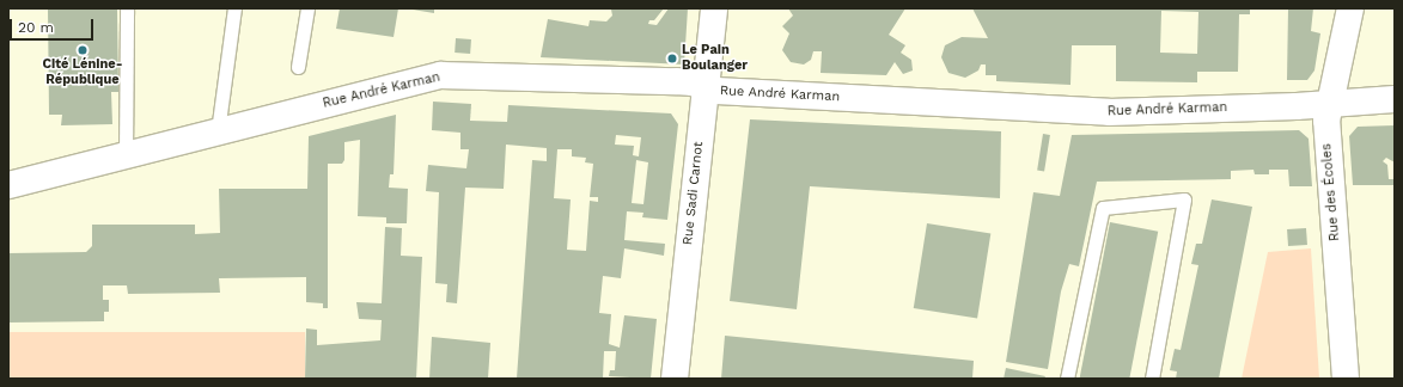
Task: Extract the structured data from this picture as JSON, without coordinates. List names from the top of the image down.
{
  "streets": {
    "street": ["Rue André Karman", "Rue des Écoles", "Rue Sadi Carnot"]
  },
  "crossings": [
    ["Rue André Karman", "Rue des Écoles"],
    ["Rue André Karman", "Rue Sadi Carnot"]
  ],
  "places": ["Cité Lénine- République", "Le Pain Boulanger"],
  "scale_bar": "20 m"
}
